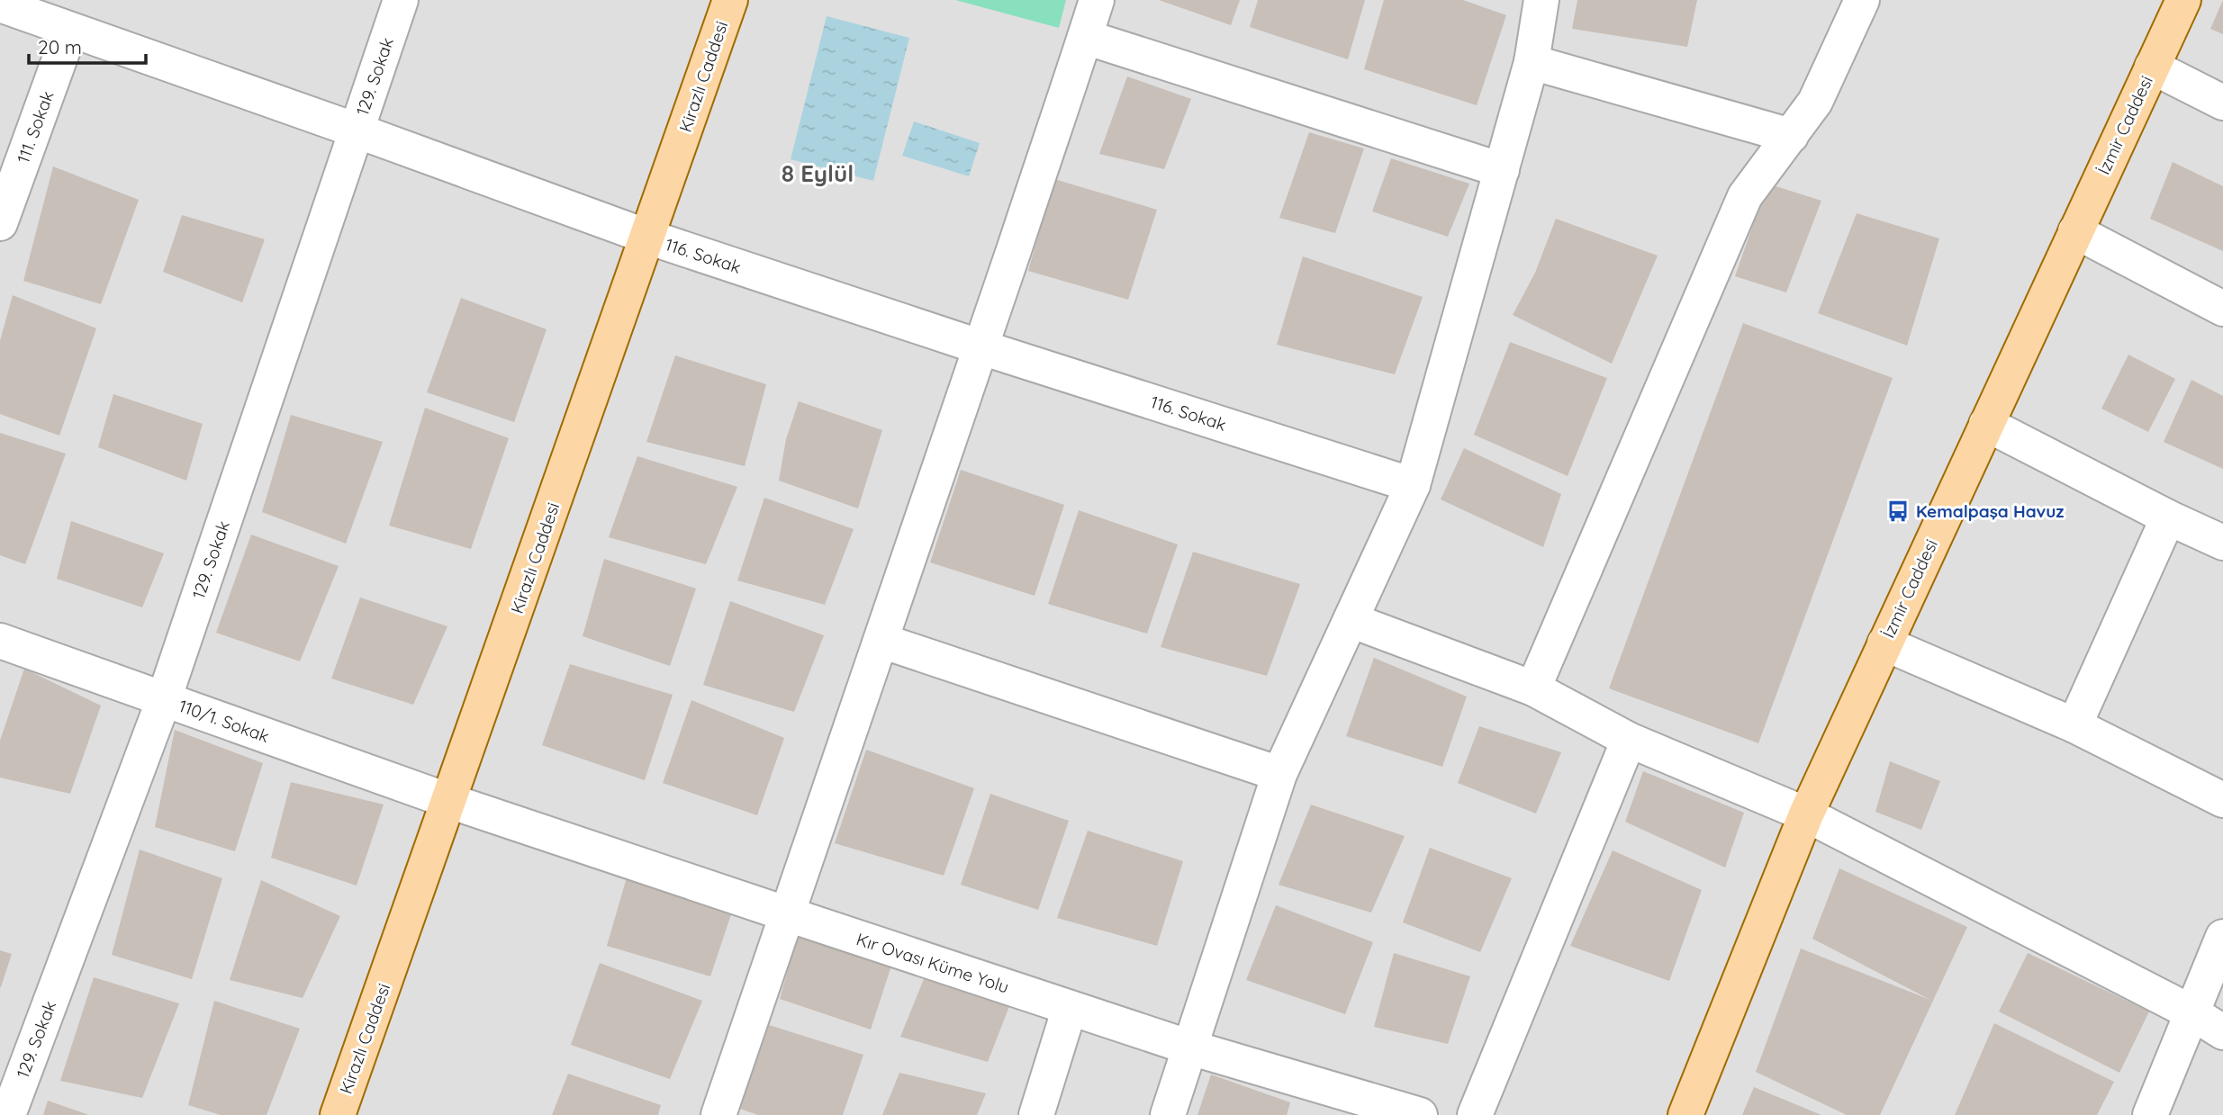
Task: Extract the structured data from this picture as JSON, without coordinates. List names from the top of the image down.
{
  "streets": {
    "main road": ["Kirazlı Caddesi", "İzmir Caddesi"],
    "street": [
      "129. Sokak",
      "111. Sokak",
      "116. Sokak",
      "110/1. Sokak",
      "Kır Ovası Küme Yolu"
    ]
  },
  "crossings": [
    ["129. Sokak", "116. Sokak"],
    ["129. Sokak", "110/1. Sokak"],
    ["Kirazlı Caddesi", "116. Sokak"],
    ["Kirazlı Caddesi", "110/1. Sokak"],
    ["Kirazlı Caddesi", "Kır Ovası Küme Yolu"],
    ["111. Sokak", "116. Sokak"],
    ["110/1. Sokak", "Kır Ovası Küme Yolu"]
  ],
  "districts": ["8 Eylül"],
  "places": {
    "bus stop": ["Kemalpaşa Havuz"]
  },
  "scale_bar": "20 m"
}
